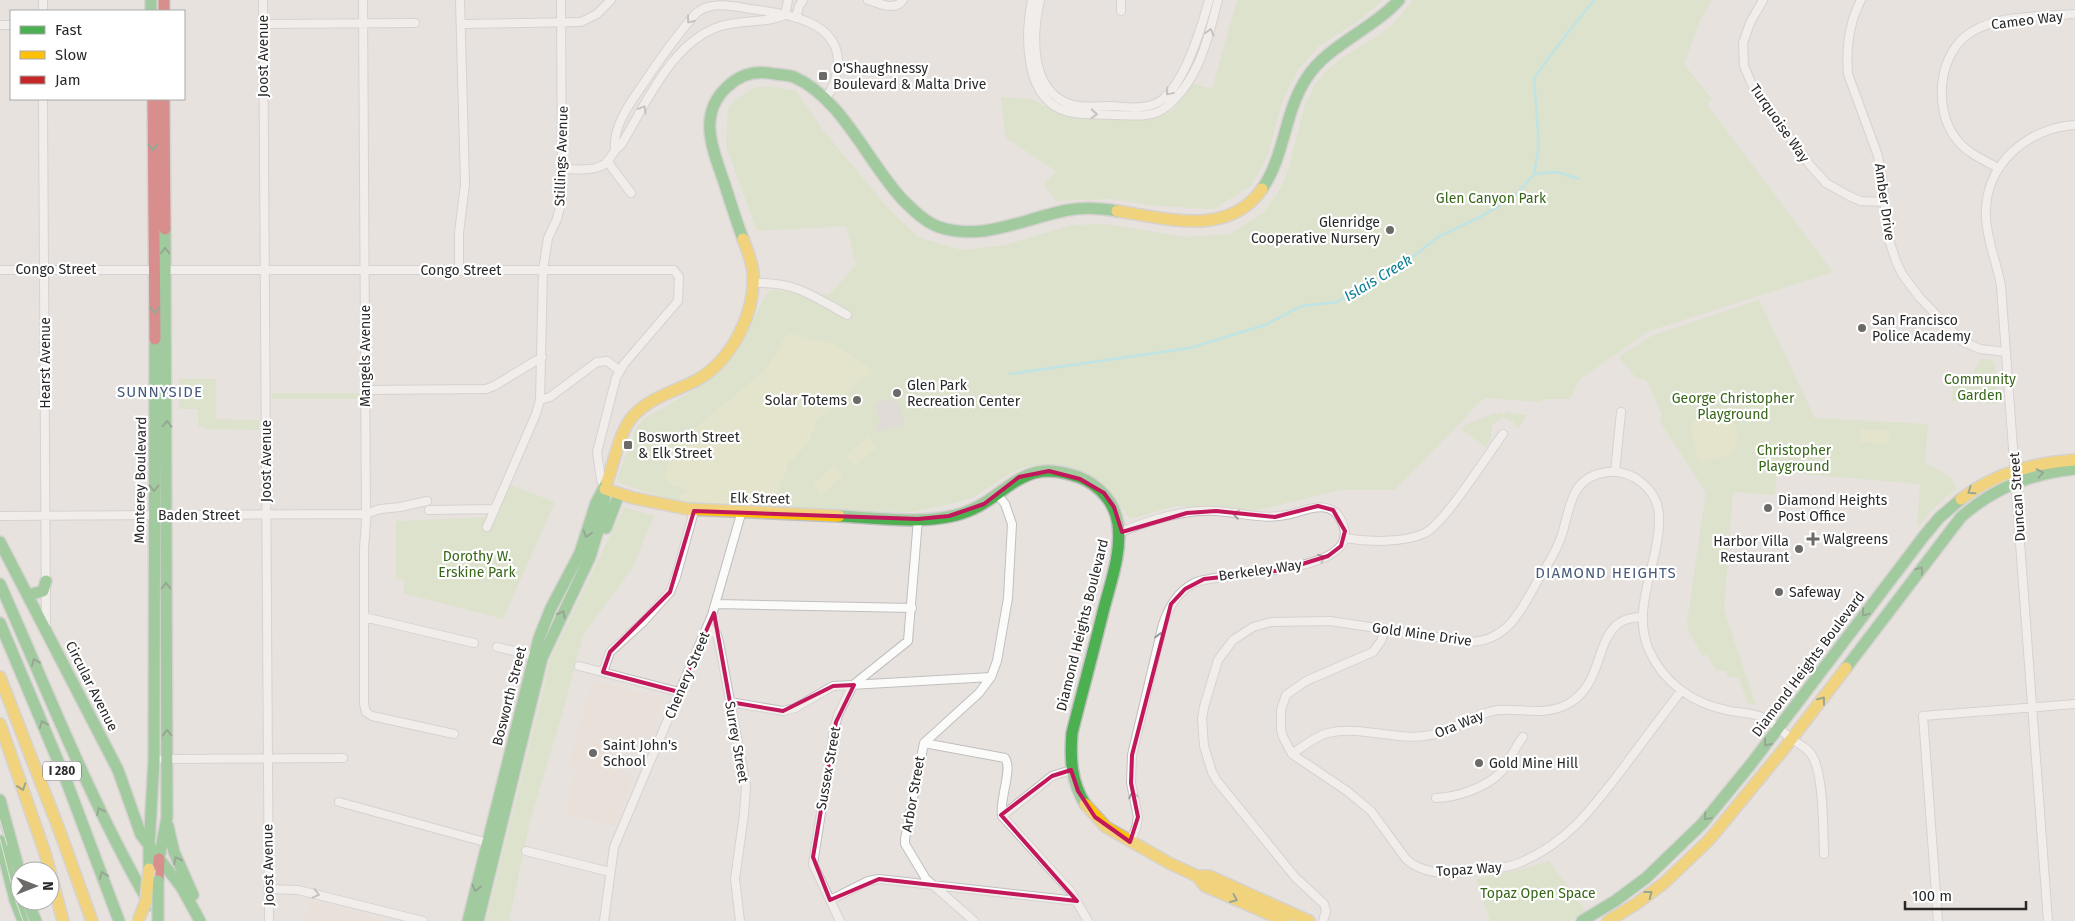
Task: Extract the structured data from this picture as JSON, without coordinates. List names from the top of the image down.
{
  "streets": {
    "main road": [
      "Monterey Boulevard",
      "Elk Street",
      "Diamond Heights Boulevard",
      "Circular Avenue",
      "Bosworth Street",
      "I 280"
    ],
    "street": [
      "Cameo Way",
      "Joost Avenue",
      "Turquoise Way",
      "Stillings Avenue",
      "Amber Drive",
      "Congo Street",
      "Mangels Avenue",
      "Hearst Avenue",
      "Duncan Street",
      "Baden Street",
      "Berkeley Way",
      "Gold Mine Drive",
      "Chenery Street",
      "Ora Way",
      "Surrey Street",
      "Sussex Street",
      "Arbor Street",
      "Topaz Way"
    ]
  },
  "crossings": [
    ["Cameo Way", "Duncan Street"],
    ["Joost Avenue", "Congo Street"],
    ["Joost Avenue", "Baden Street"],
    ["Turquoise Way", "Amber Drive"],
    ["Stillings Avenue", "Congo Street"],
    ["Amber Drive", "Duncan Street"],
    ["Congo Street", "Mangels Avenue"],
    ["Congo Street", "Hearst Avenue"],
    ["Congo Street", "Monterey Boulevard"],
    ["Congo Street", "Elk Street"],
    ["Congo Street", "Bosworth Street"],
    ["Mangels Avenue", "Baden Street"],
    ["Hearst Avenue", "Baden Street"],
    ["Hearst Avenue", "Circular Avenue"],
    ["Monterey Boulevard", "Baden Street"],
    ["Monterey Boulevard", "Circular Avenue"],
    ["Duncan Street", "Diamond Heights Boulevard"],
    ["Elk Street", "Diamond Heights Boulevard"],
    ["Elk Street", "Chenery Street"],
    ["Elk Street", "Bosworth Street"],
    ["Elk Street", "Sussex Street"],
    ["Berkeley Way", "Diamond Heights Boulevard"],
    ["Diamond Heights Boulevard", "Sussex Street"],
    ["Diamond Heights Boulevard", "Arbor Street"],
    ["Chenery Street", "Surrey Street"],
    ["Ora Way", "Topaz Way"]
  ],
  "one_way": ["Berkeley Way"],
  "districts": ["SUNNYSIDE", "DIAMOND HEIGHTS"],
  "water": ["Islais Creek"],
  "parks": [
    "Glen Canyon Park",
    "Community Garden",
    "George Christopher Playground",
    "Christopher Playground",
    "Dorothy W. Erskine Park",
    "Topaz Open Space"
  ],
  "places": {
    "transit": ["O'Shaughnessy Boulevard & Malta Drive", "Bosworth Street & Elk Street"],
    "other": [
      "Glenridge Cooperative Nursery",
      "San Francisco Police Academy",
      "Glen Park Recreation Center",
      "Solar Totems",
      "Diamond Heights Post Office",
      "Harbor Villa Restaurant",
      "Safeway",
      "Saint John's School",
      "Gold Mine Hill"
    ],
    "health": ["Walgreens"]
  },
  "legend": ["Fast", "Slow", "Jam"],
  "scale_bar": "100 m",
  "north": "right"
}
